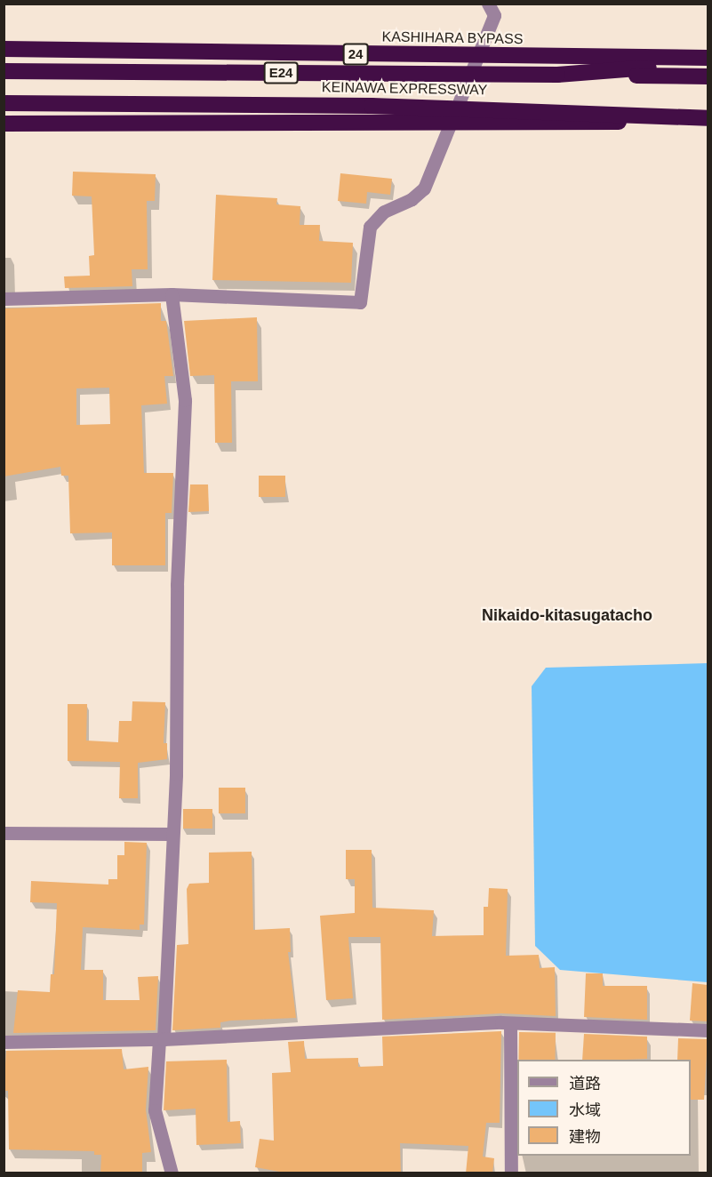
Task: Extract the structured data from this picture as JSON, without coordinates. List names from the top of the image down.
{
  "streets": {
    "highway": [
      "KASHIHARA BYPASS",
      "24",
      "E24",
      "KEINAWA EXPRESSWAY"
    ]
  },
  "districts": ["Nikaido-kitasugatacho"],
  "legend": ["道路", "水域", "建物"]
}
